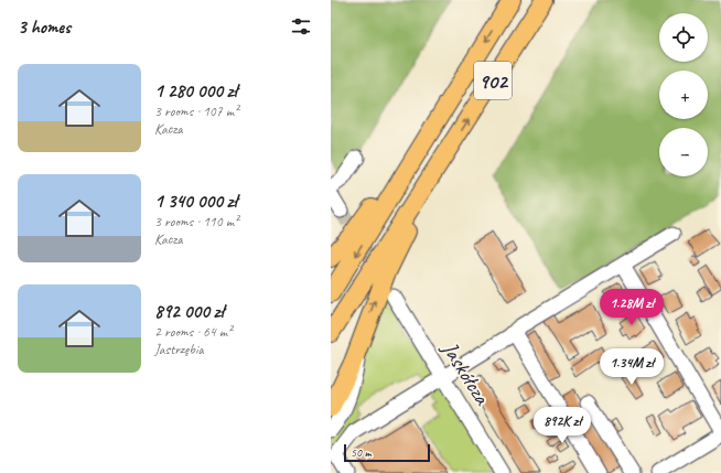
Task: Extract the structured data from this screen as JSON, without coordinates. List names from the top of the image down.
{
  "streets": {
    "main road": ["902"],
    "street": ["Jaskółcza"]
  },
  "scale_bar": "50 m",
  "page": {
    "heading": "3 homes",
    "map_buttons": ["+", "−"],
    "list": [
      {
        "name": "1 280 000 zł",
        "note": "3 rooms · 107 m² · Kacza"
      },
      {
        "name": "1 340 000 zł",
        "note": "3 rooms · 110 m² · Kacza"
      },
      {
        "name": "892 000 zł",
        "note": "2 rooms · 64 m² · Jastrzębia"
      }
    ],
    "price": ["1.28M zł", "1.34M zł", "892K zł"],
    "scale": "50 m"
  }
}
